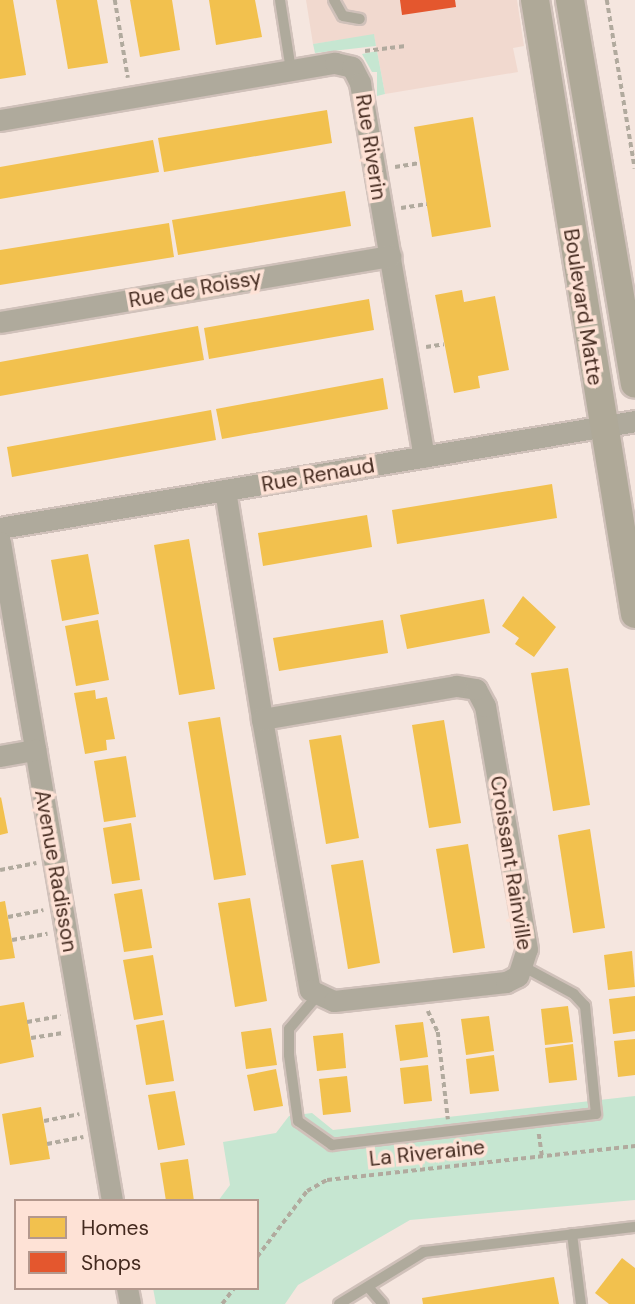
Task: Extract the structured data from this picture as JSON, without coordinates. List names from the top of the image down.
{
  "streets": {
    "main road": ["Boulevard Matte"],
    "street": [
      "Rue Riverin",
      "Rue de Roissy",
      "Rue Renaud",
      "Croissant Rainville",
      "Avenue Radisson"
    ],
    "path": ["La Riveraine"]
  },
  "crossings": [
    ["Rue Riverin", "Rue de Roissy"],
    ["Rue Riverin", "Rue Renaud"],
    ["Boulevard Matte", "Rue Renaud"]
  ],
  "legend": ["Homes", "Shops"]
}
